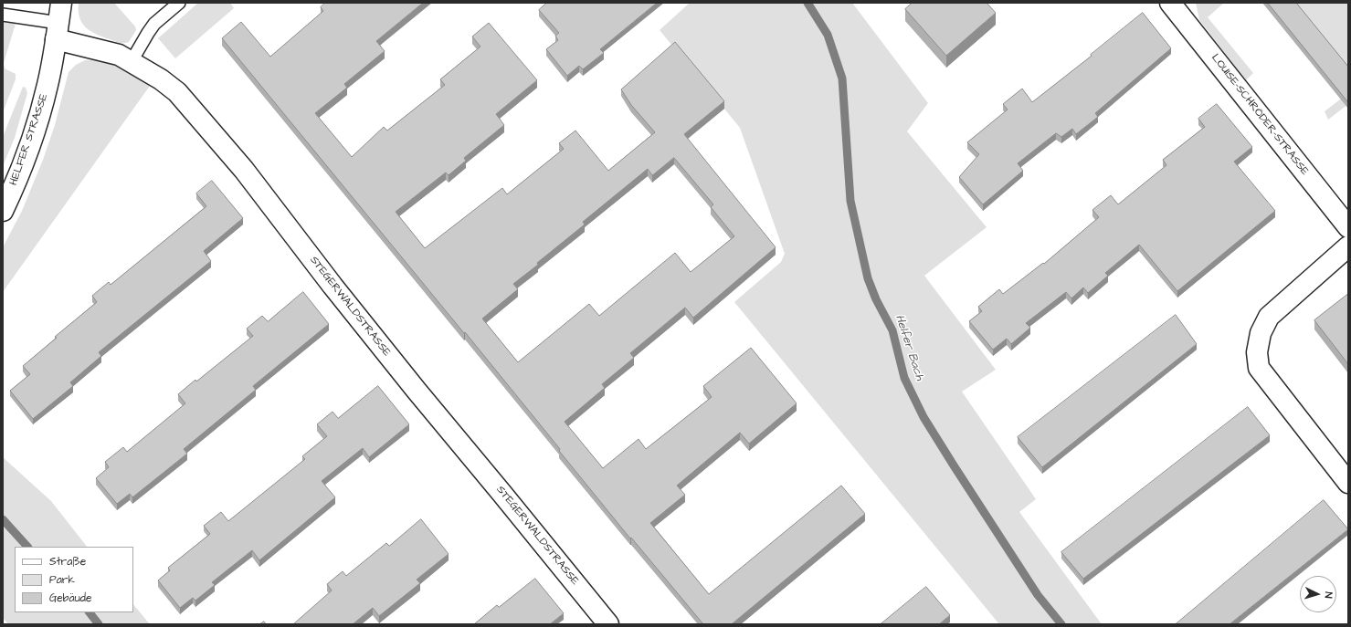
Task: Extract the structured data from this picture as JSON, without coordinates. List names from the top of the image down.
{
  "streets": {
    "street": ["LOUISE-SCHRÖDER-STRASSE", "HELFER STRASSE", "STEGERWALDSTRASSE"]
  },
  "crossings": [
    ["HELFER STRASSE", "STEGERWALDSTRASSE"]
  ],
  "water": ["Helfer Bach"],
  "legend": ["Straße", "Park", "Gebäude"],
  "north": "right"
}
